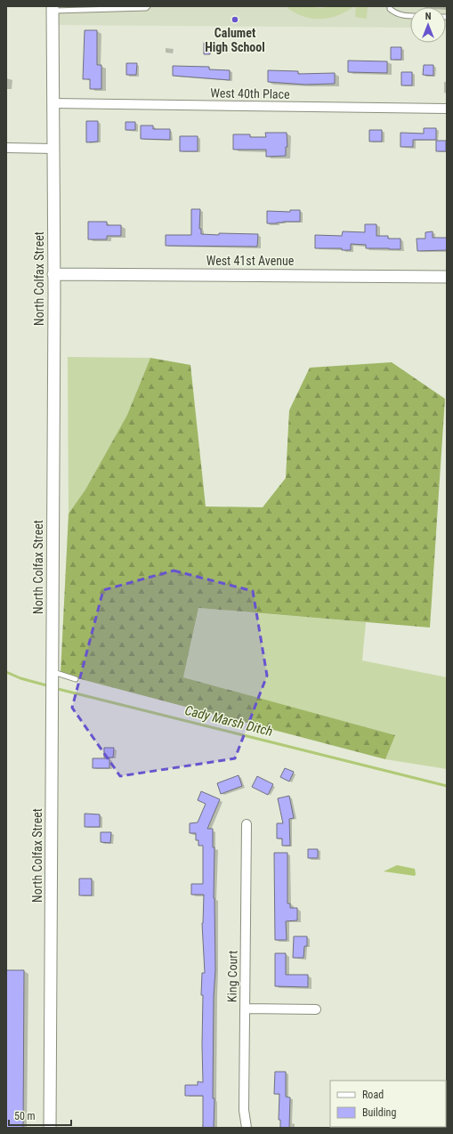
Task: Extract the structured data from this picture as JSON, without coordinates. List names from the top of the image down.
{
  "streets": {
    "street": [
      "West 40th Place",
      "West 41st Avenue",
      "North Colfax Street",
      "King Court"
    ]
  },
  "crossings": [
    ["West 40th Place", "North Colfax Street"],
    ["West 41st Avenue", "North Colfax Street"]
  ],
  "water": ["Cady Marsh Ditch"],
  "places": ["Calumet High School"],
  "legend": ["Road", "Building"],
  "scale_bar": "50 m",
  "north": "top"
}
